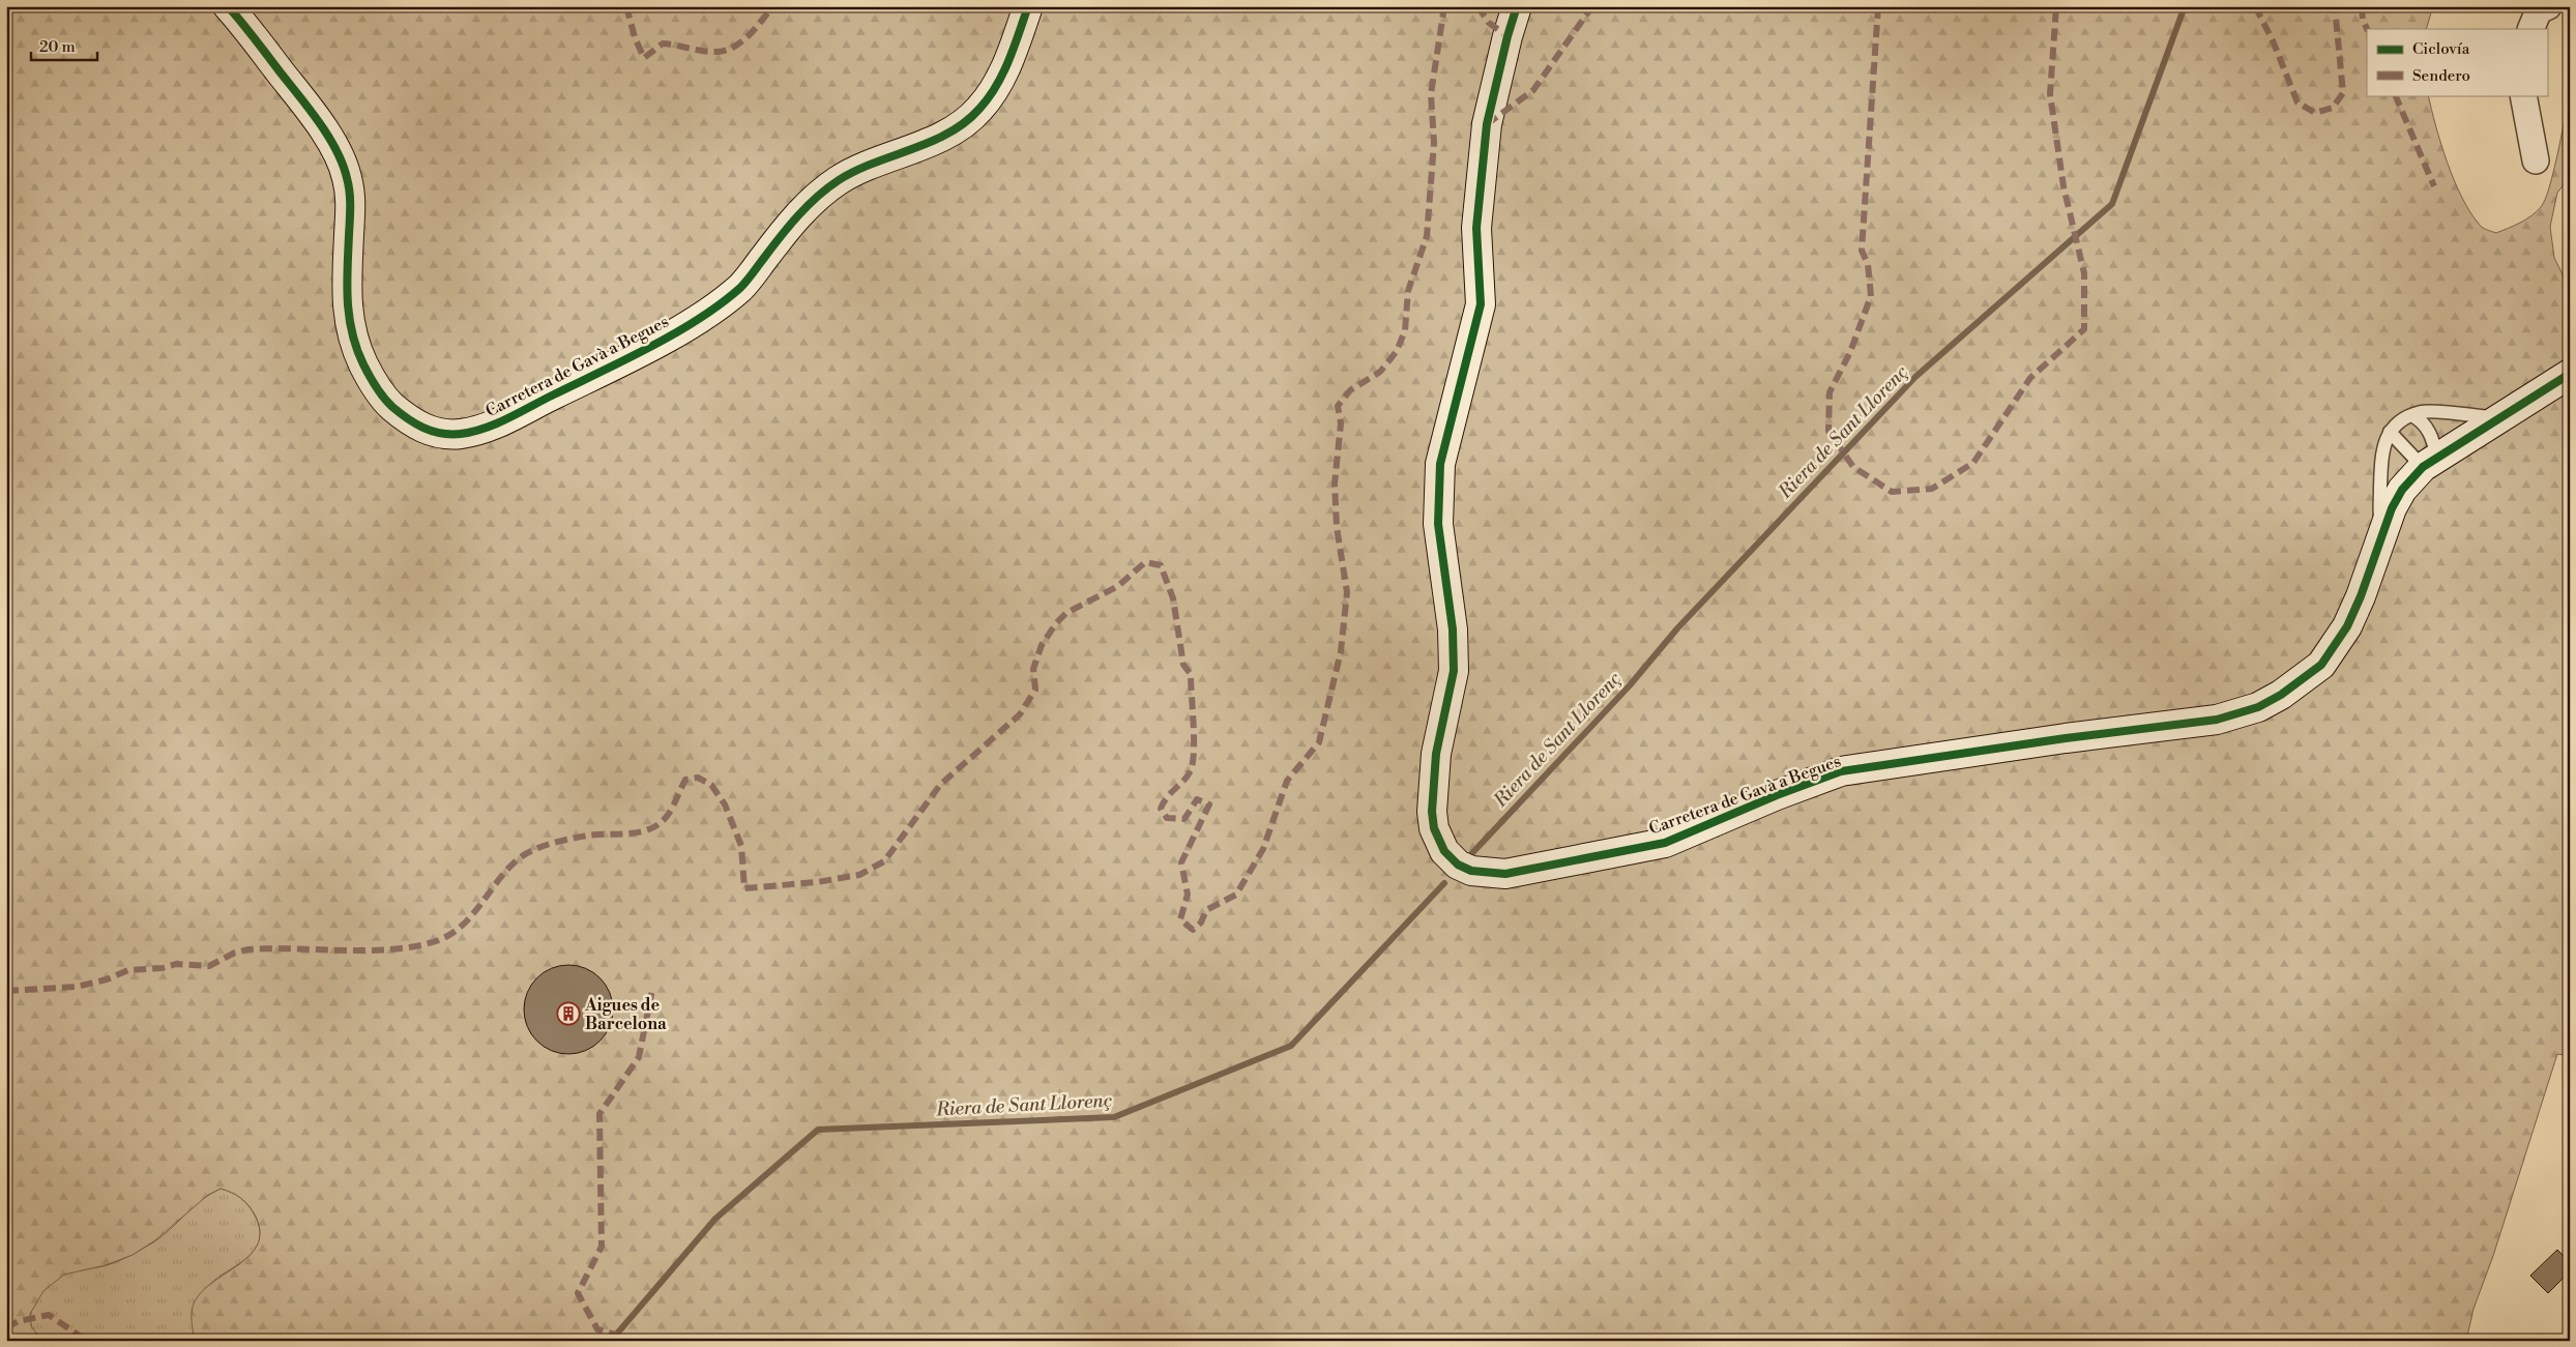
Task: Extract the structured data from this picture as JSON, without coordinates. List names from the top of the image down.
{
  "streets": {
    "main road": ["Carretera de Gavà a Begues"]
  },
  "water": ["Riera de Sant Llorenç"],
  "places": {
    "building": ["Aigues de Barcelona"]
  },
  "legend": ["Ciclovía", "Sendero"],
  "scale_bar": "20 m"
}
